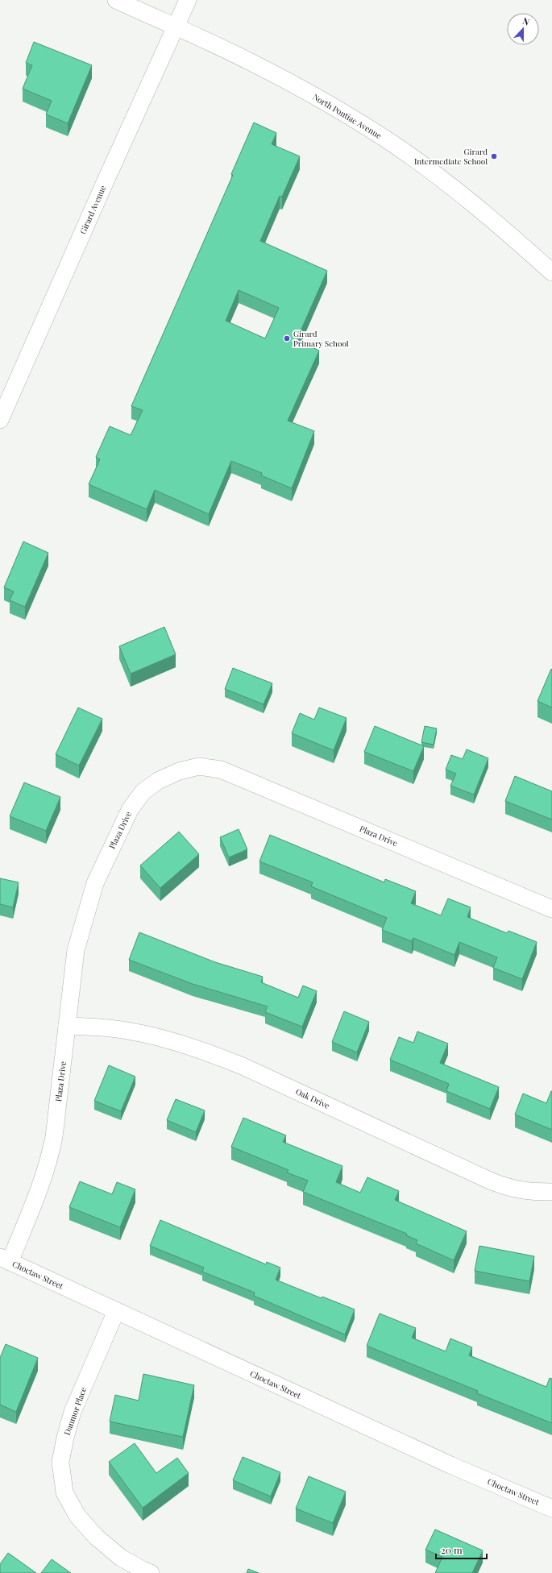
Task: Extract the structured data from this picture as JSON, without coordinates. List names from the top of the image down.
{
  "streets": {
    "street": [
      "North Pontiac Avenue",
      "Girard Avenue",
      "Plaza Drive",
      "Oak Drive",
      "Choctaw Street",
      "Danmor Place"
    ]
  },
  "crossings": [
    ["North Pontiac Avenue", "Girard Avenue"],
    ["Plaza Drive", "Oak Drive"],
    ["Plaza Drive", "Choctaw Street"],
    ["Choctaw Street", "Danmor Place"]
  ],
  "places": ["Girard Intermediate School", "Girard Primary School"],
  "scale_bar": "20 m",
  "north": "top"
}
